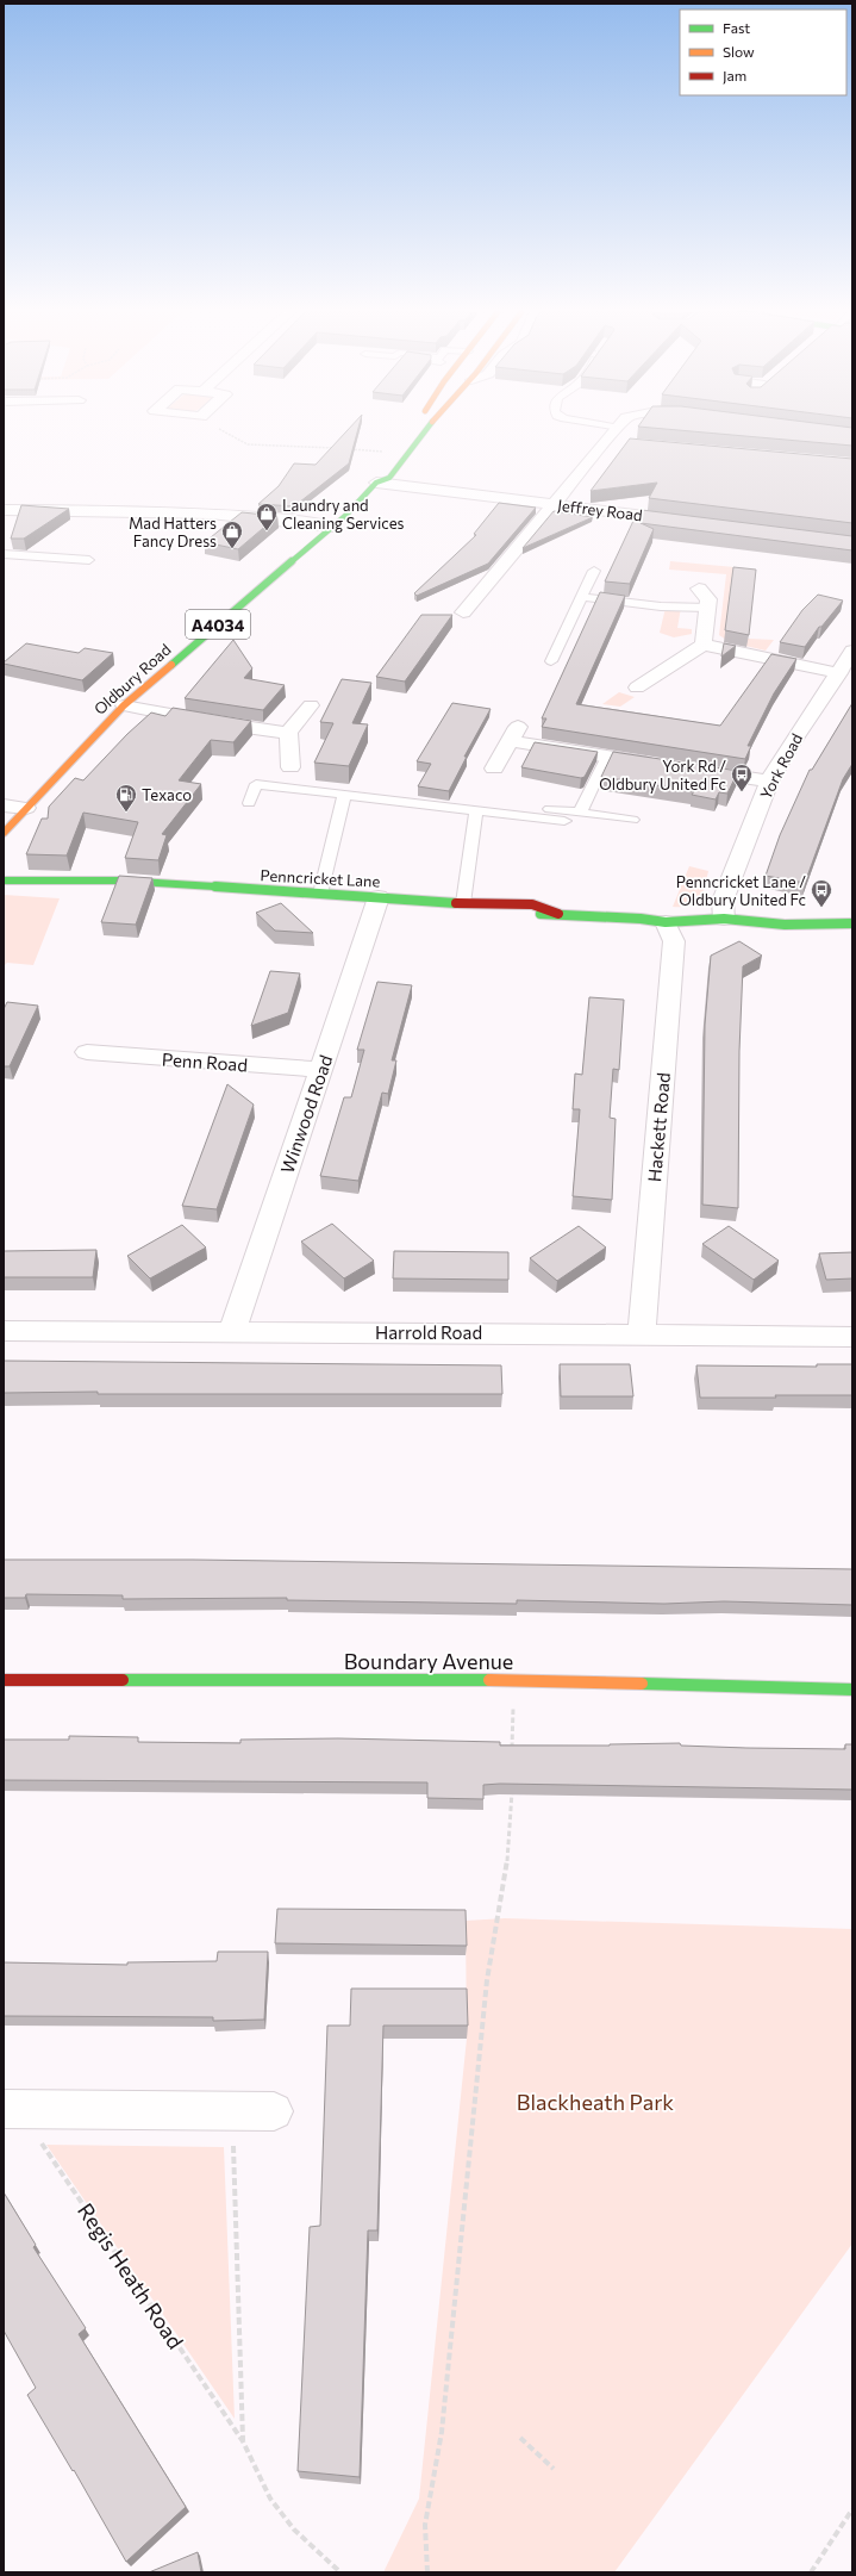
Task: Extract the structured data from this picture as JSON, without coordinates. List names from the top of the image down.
{
  "streets": {
    "main road": [
      "A4034",
      "Oldbury Road",
      "Penncricket Lane",
      "Boundary Avenue"
    ],
    "street": [
      "Jeffrey Road",
      "York Road",
      "Penn Road",
      "Winwood Road",
      "Hackett Road",
      "Harrold Road"
    ],
    "path": ["Regis Heath Road"]
  },
  "crossings": [
    ["Jeffrey Road", "Oldbury Road"],
    ["York Road", "Penncricket Lane"],
    ["Penncricket Lane", "Winwood Road"],
    ["Penncricket Lane", "Hackett Road"],
    ["Penn Road", "Winwood Road"],
    ["Winwood Road", "Harrold Road"],
    ["Hackett Road", "Harrold Road"]
  ],
  "parks": ["Blackheath Park"],
  "places": {
    "shop": ["Laundry and Cleaning Services", "Mad Hatters Fancy Dress"],
    "bus stop": ["York Rd / Oldbury United Fc", "Penncricket Lane / Oldbury United Fc"],
    "fuel station": ["Texaco"]
  },
  "legend": ["Fast", "Slow", "Jam"]
}
